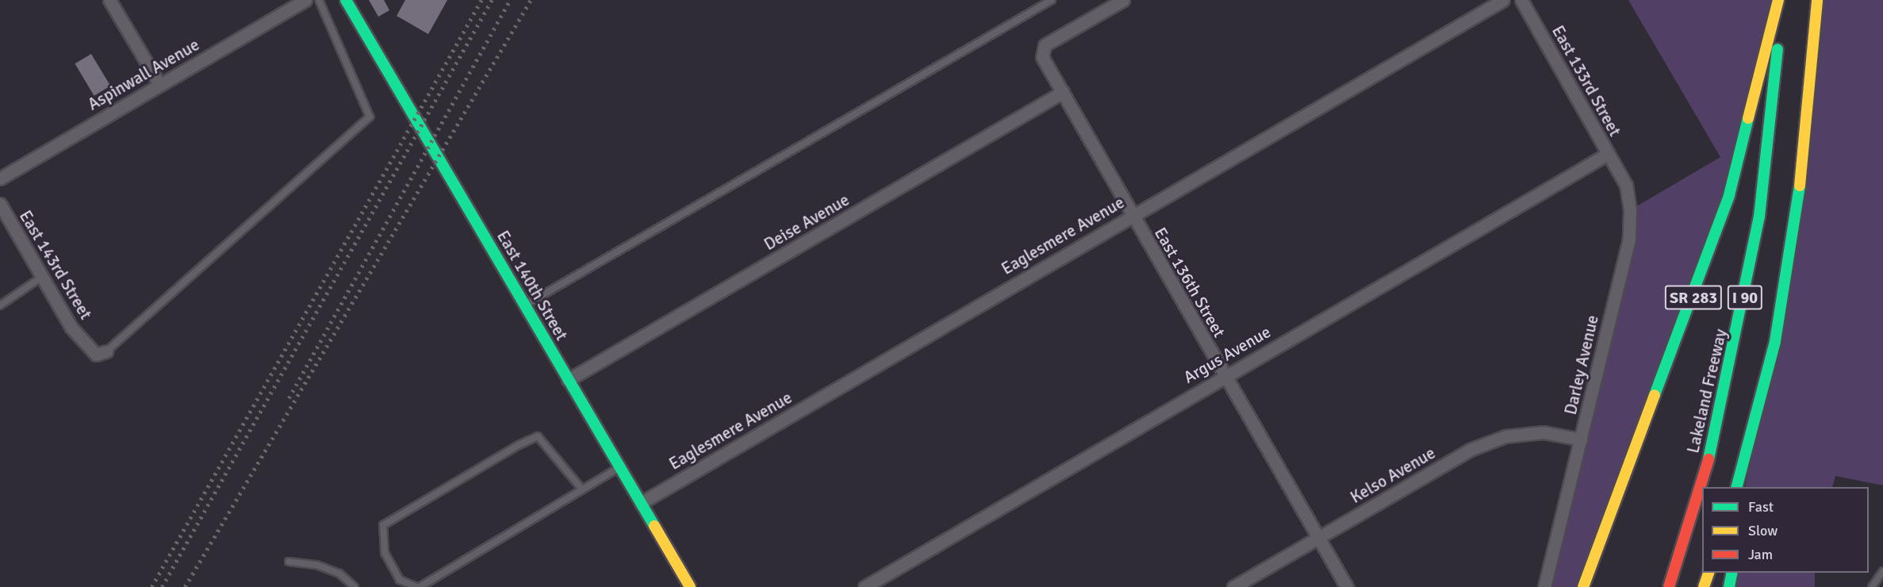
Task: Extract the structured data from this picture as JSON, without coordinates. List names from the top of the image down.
{
  "streets": {
    "main road": [
      "East 140th Street",
      "SR 283",
      "I 90",
      "Lakeland Freeway"
    ],
    "street": [
      "Aspinwall Avenue",
      "East 133rd Street",
      "Deise Avenue",
      "Eaglesmere Avenue",
      "East 143rd Street",
      "East 136th Street",
      "Argus Avenue",
      "Darley Avenue",
      "Kelso Avenue"
    ]
  },
  "crossings": [
    ["East 133rd Street", "Argus Avenue"],
    ["East 133rd Street", "Darley Avenue"],
    ["Deise Avenue", "East 136th Street"],
    ["Deise Avenue", "East 140th Street"],
    ["Eaglesmere Avenue", "East 136th Street"],
    ["Eaglesmere Avenue", "East 140th Street"],
    ["East 136th Street", "Argus Avenue"],
    ["East 136th Street", "Kelso Avenue"],
    ["SR 283", "Lakeland Freeway"],
    ["Argus Avenue", "Darley Avenue"],
    ["Darley Avenue", "Kelso Avenue"]
  ],
  "legend": ["Fast", "Slow", "Jam"]
}
